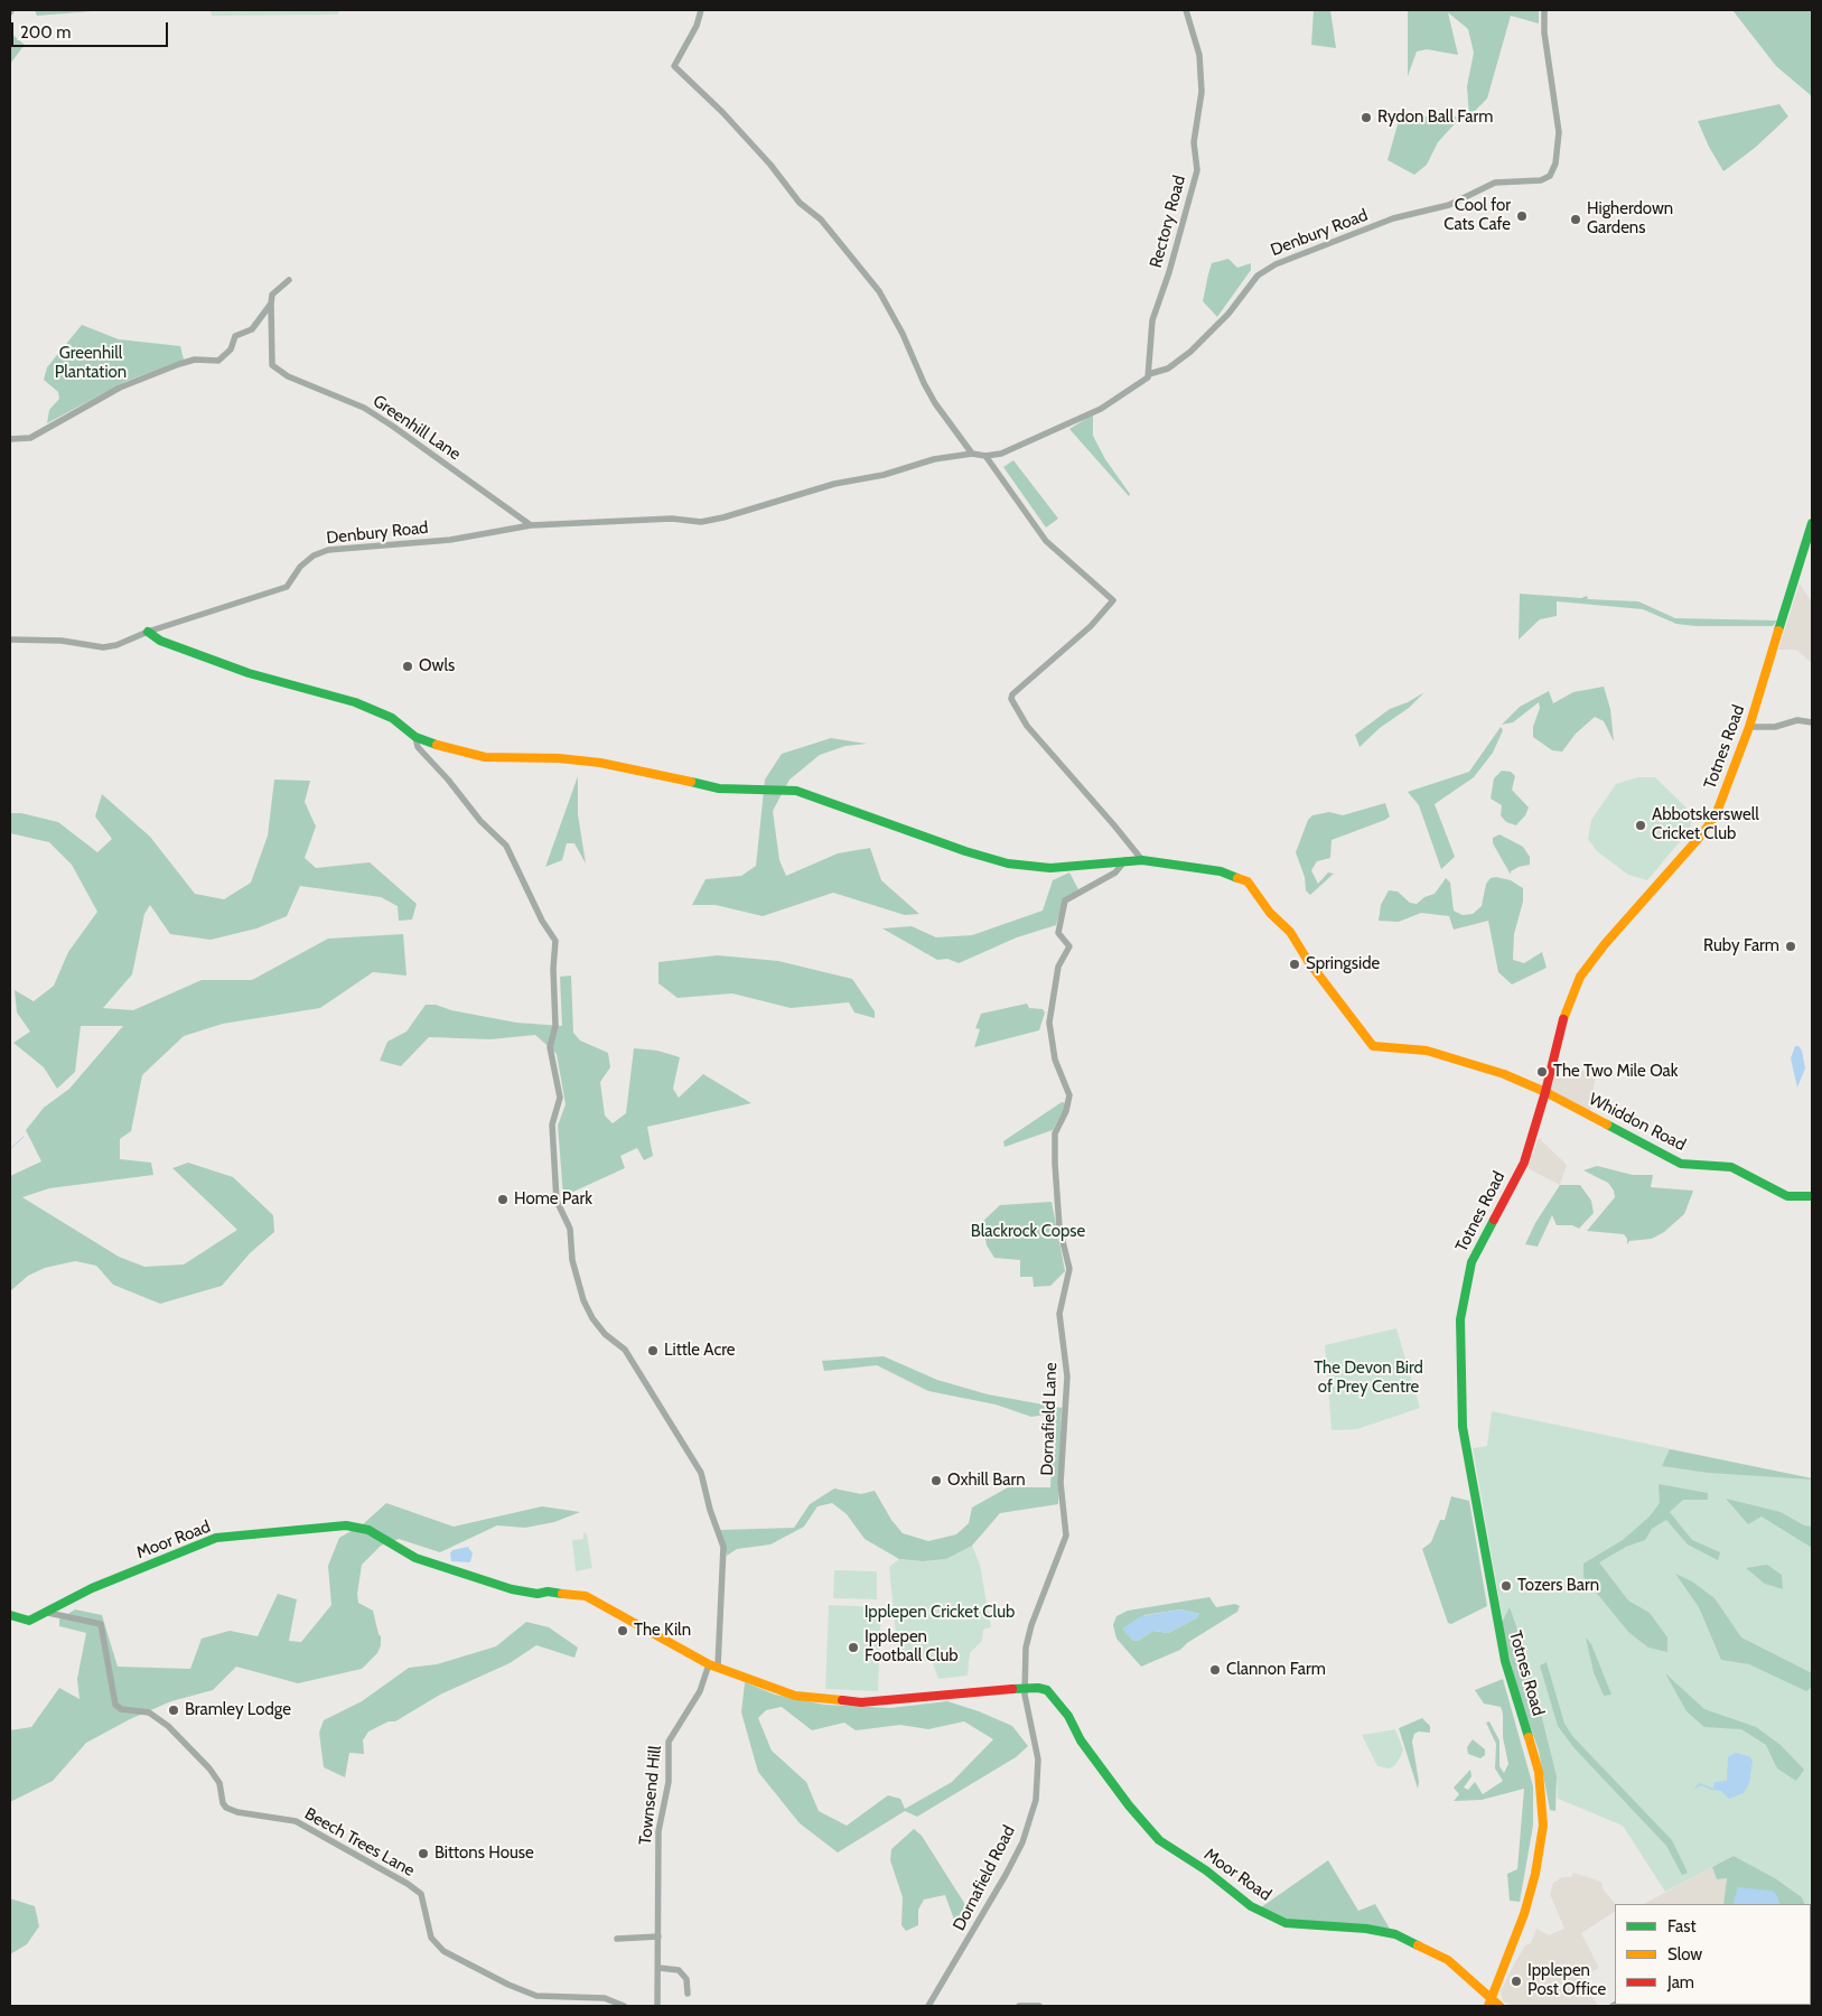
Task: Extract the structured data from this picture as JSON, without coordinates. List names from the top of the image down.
{
  "streets": {
    "street": [
      "Rectory Road",
      "Denbury Road",
      "Greenhill Lane",
      "Totnes Road",
      "Whiddon Road",
      "Dornafield Lane",
      "Moor Road",
      "Townsend Hill",
      "Beech Trees Lane",
      "Dornafield Road"
    ]
  },
  "crossings": [
    ["Rectory Road", "Denbury Road"],
    ["Denbury Road", "Greenhill Lane"],
    ["Totnes Road", "Whiddon Road"],
    ["Totnes Road", "Moor Road"],
    ["Whiddon Road", "Dornafield Lane"],
    ["Dornafield Lane", "Moor Road"],
    ["Dornafield Lane", "Dornafield Road"],
    ["Moor Road", "Townsend Hill"],
    ["Moor Road", "Beech Trees Lane"],
    ["Moor Road", "Dornafield Road"]
  ],
  "parks": [
    "Greenhill Plantation",
    "Blackrock Copse",
    "The Devon Bird of Prey Centre",
    "Ipplepen Cricket Club"
  ],
  "places": [
    "Rydon Ball Farm",
    "Cool for Cats Cafe",
    "Higherdown Gardens",
    "Owls",
    "Abbotskerswell Cricket Club",
    "Ruby Farm",
    "Springside",
    "The Two Mile Oak",
    "Home Park",
    "Little Acre",
    "Oxhill Barn",
    "Tozers Barn",
    "The Kiln",
    "Ipplepen Football Club",
    "Clannon Farm",
    "Bramley Lodge",
    "Bittons House",
    "Ipplepen Post Office"
  ],
  "legend": ["Fast", "Slow", "Jam"],
  "scale_bar": "200 m"
}
